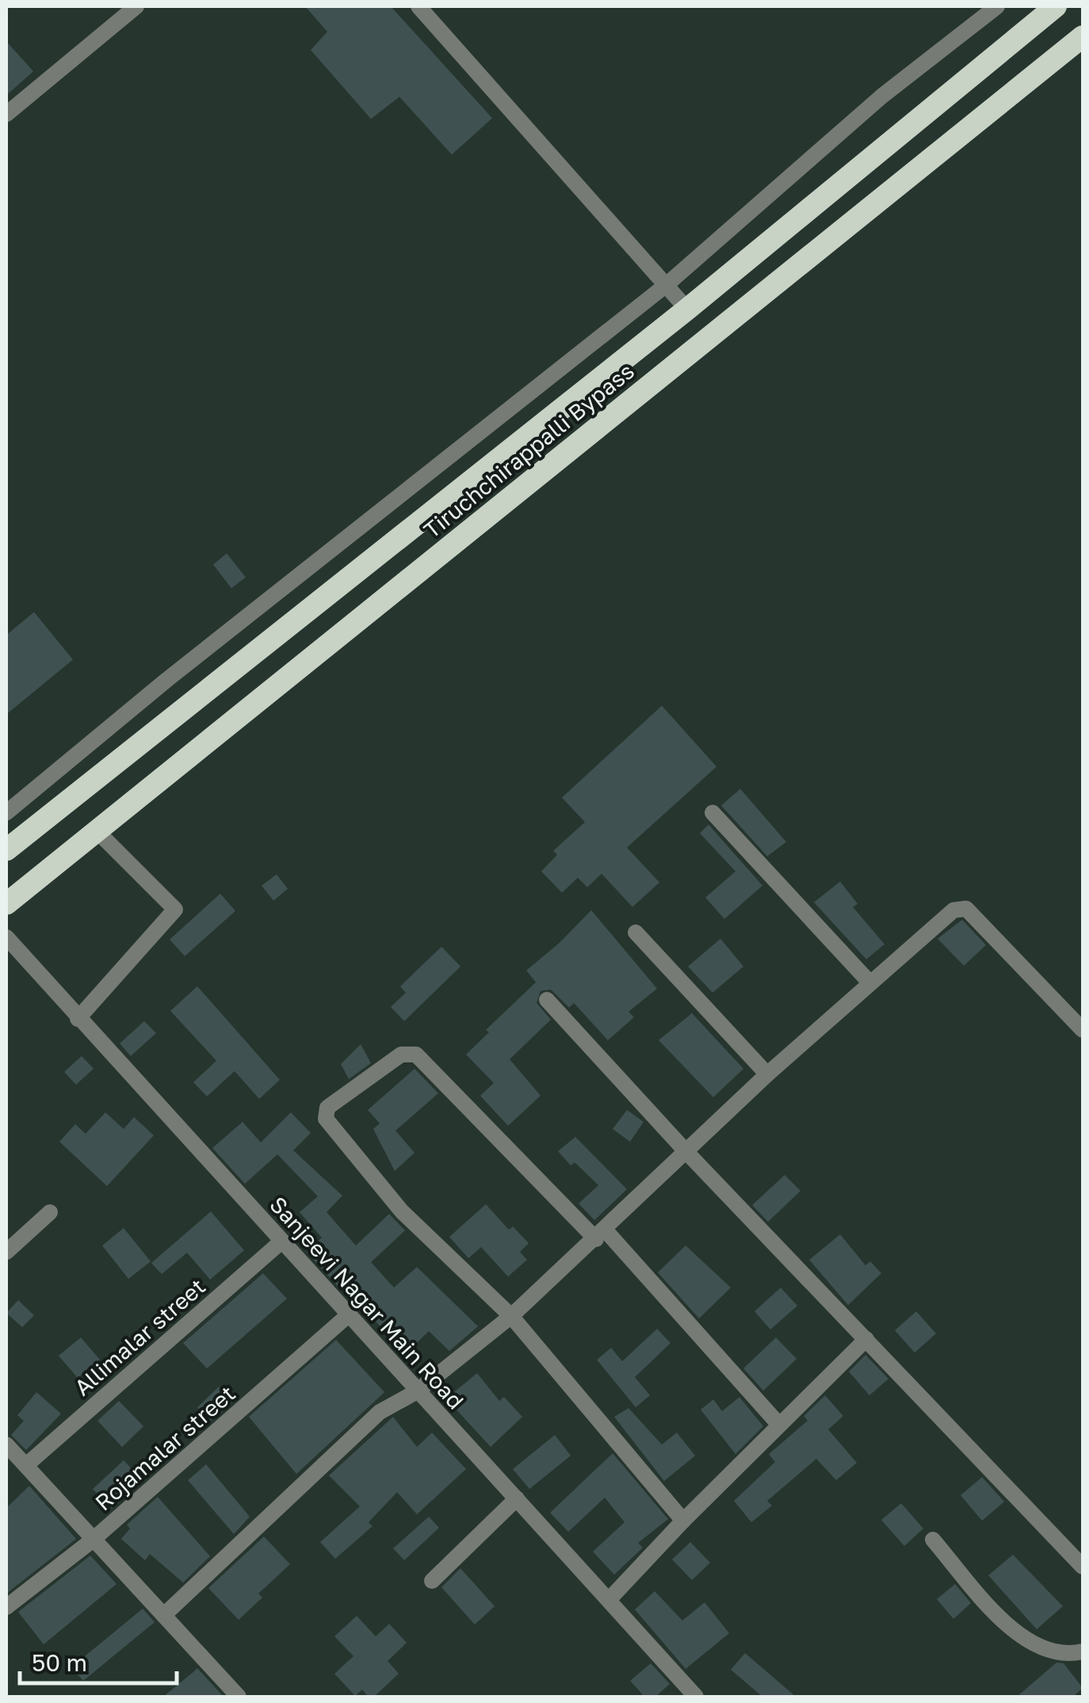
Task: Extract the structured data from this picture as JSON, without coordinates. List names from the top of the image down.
{
  "streets": {
    "highway": ["Tiruchchirappalli Bypass"],
    "street": ["Sanjeevi Nagar Main Road", "Allimalar street", "Rojamalar street"]
  },
  "crossings": [
    ["Sanjeevi Nagar Main Road", "Allimalar street"],
    ["Sanjeevi Nagar Main Road", "Rojamalar street"]
  ],
  "scale_bar": "50 m"
}
